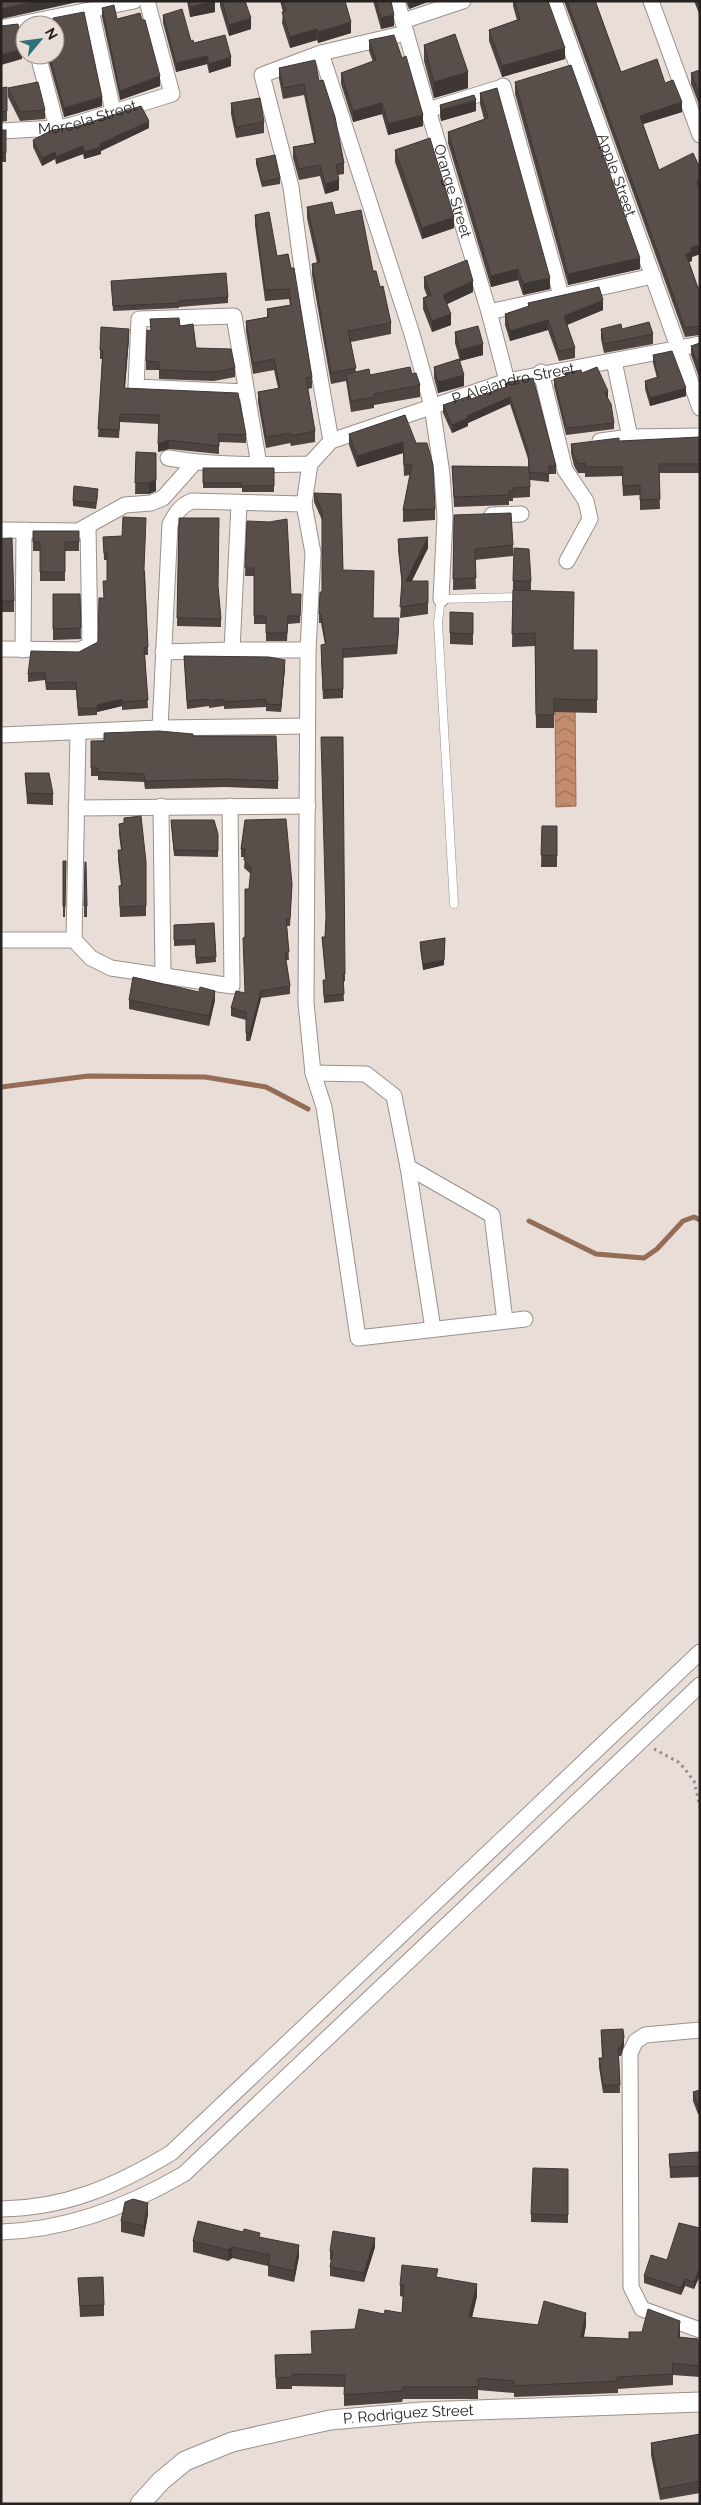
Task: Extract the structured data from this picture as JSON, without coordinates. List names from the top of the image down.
{
  "streets": {
    "street": [
      "Morcela Street",
      "Apple Street",
      "Orange Street",
      "P. Alejandro Street",
      "P. Rodriguez Street"
    ]
  },
  "crossings": [
    ["Apple Street", "P. Alejandro Street"],
    ["Orange Street", "P. Alejandro Street"]
  ],
  "north": "top right"
}
